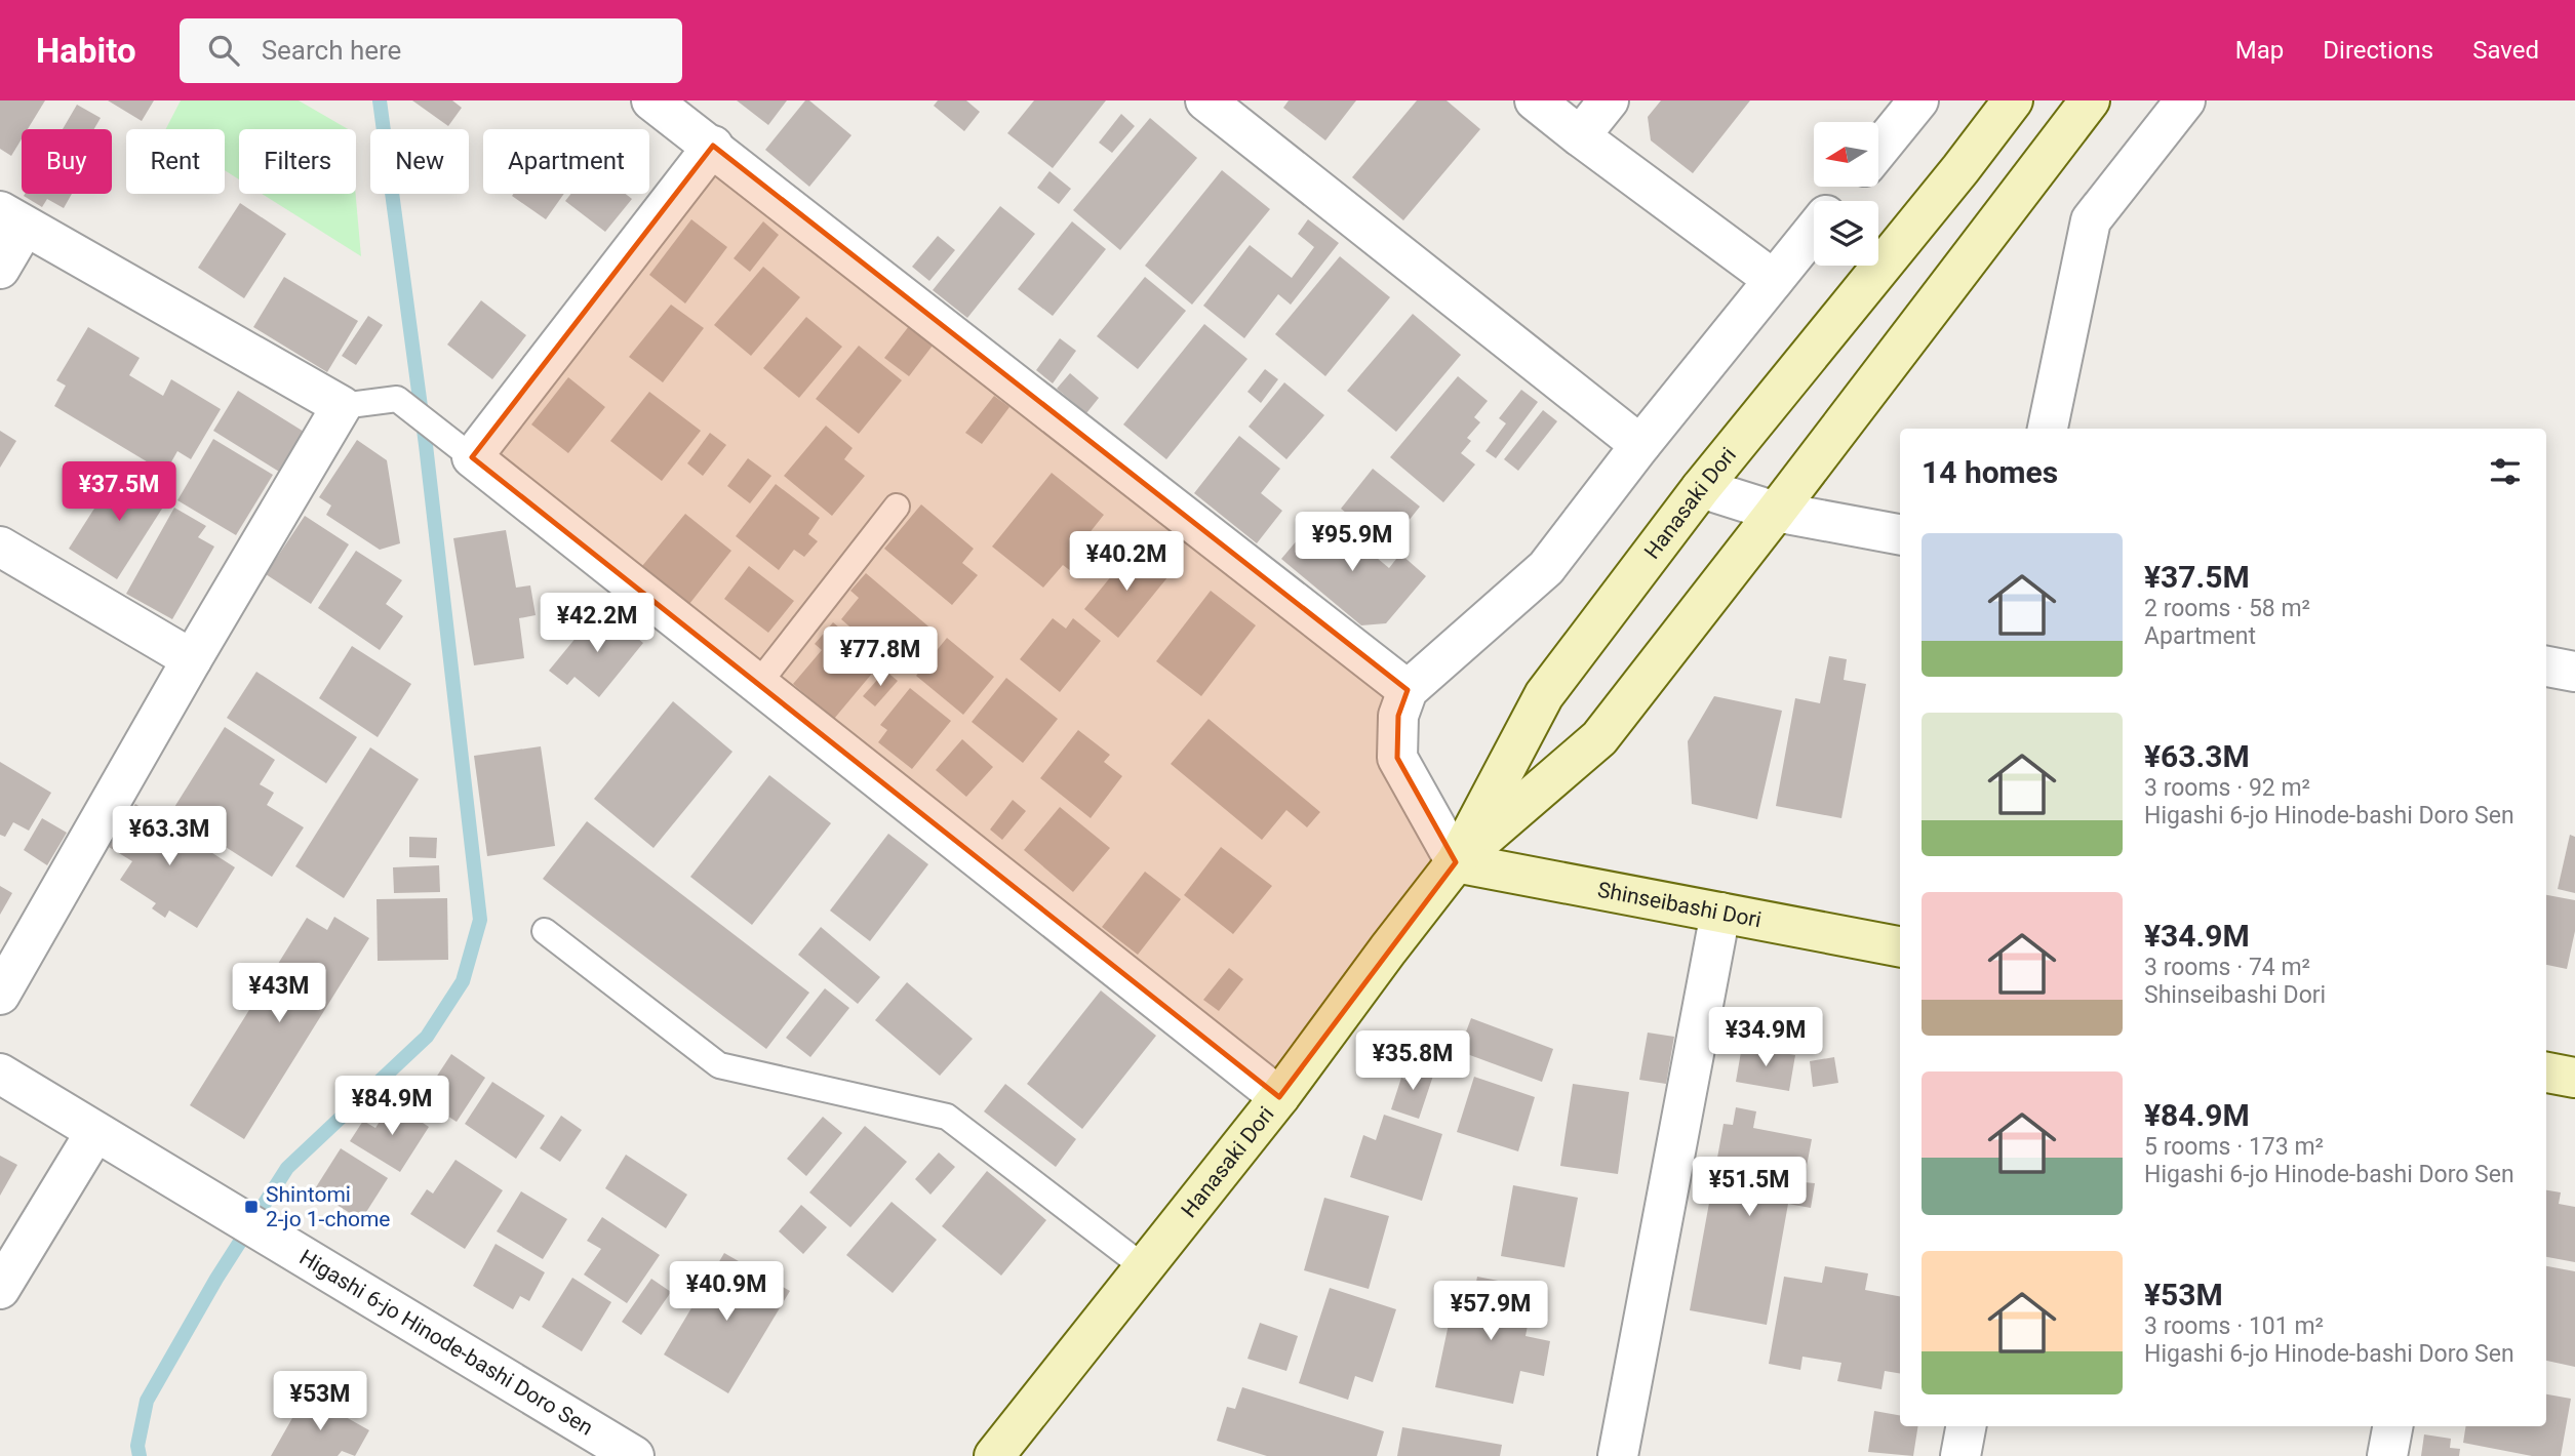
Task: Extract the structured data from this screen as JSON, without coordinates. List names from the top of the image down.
{
  "streets": {
    "street": ["Hanasaki Dori", "Shinseibashi Dori", "Higashi 6-jo Hinode-bashi Doro Sen"]
  },
  "crossings": [
    ["Hanasaki Dori", "Shinseibashi Dori"]
  ],
  "places": {
    "transit": ["Shintomi 2-jo 1-chome"]
  },
  "north": "left",
  "page": {
    "header": "Habito",
    "search": "Search here",
    "nav": ["Map", "Directions", "Saved"],
    "chip": [
      "Buy",
      "Rent",
      "Filters",
      "New",
      "Apartment"
    ],
    "heading": "14 homes",
    "price": [
      "¥37.5M",
      "¥95.9M",
      "¥40.2M",
      "¥42.2M",
      "¥77.8M",
      "¥63.3M",
      "¥43M",
      "¥34.9M",
      "¥35.8M",
      "¥84.9M",
      "¥51.5M",
      "¥40.9M",
      "¥57.9M",
      "¥53M"
    ],
    "list": [
      {
        "name": "¥37.5M",
        "note": "2 rooms · 58 m² · Apartment"
      },
      {
        "name": "¥63.3M",
        "note": "3 rooms · 92 m² · Higashi 6-jo Hinode-bashi Doro Sen"
      },
      {
        "name": "¥34.9M",
        "note": "3 rooms · 74 m² · Shinseibashi Dori"
      },
      {
        "name": "¥84.9M",
        "note": "5 rooms · 173 m² · Higashi 6-jo Hinode-bashi Doro Sen"
      },
      {
        "name": "¥53M",
        "note": "3 rooms · 101 m² · Higashi 6-jo Hinode-bashi Doro Sen"
      }
    ]
  }
}
